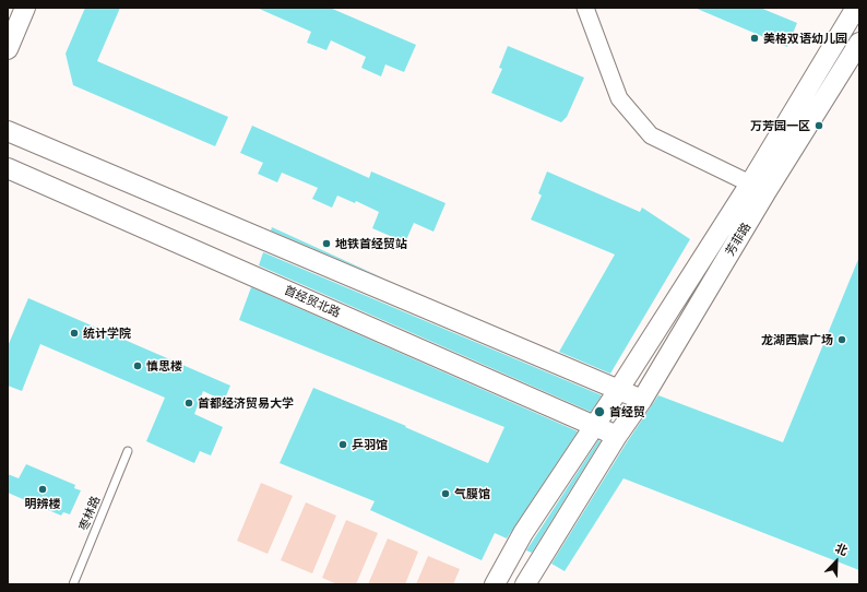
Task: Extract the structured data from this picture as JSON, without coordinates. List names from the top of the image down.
{
  "streets": {
    "street": ["芳菲路", "首经贸北路"],
    "lane": ["枣林路"]
  },
  "crossings": [
    ["芳菲路", "首经贸北路"]
  ],
  "places": [
    "美格双语幼儿园",
    "万芳园一区",
    "地铁首经贸站",
    "统计学院",
    "龙湖西宸广场",
    "慎思楼",
    "首都经济贸易大学",
    "首经贸",
    "乒羽馆",
    "明辨楼",
    "气膜馆"
  ],
  "north": "top right"
}
